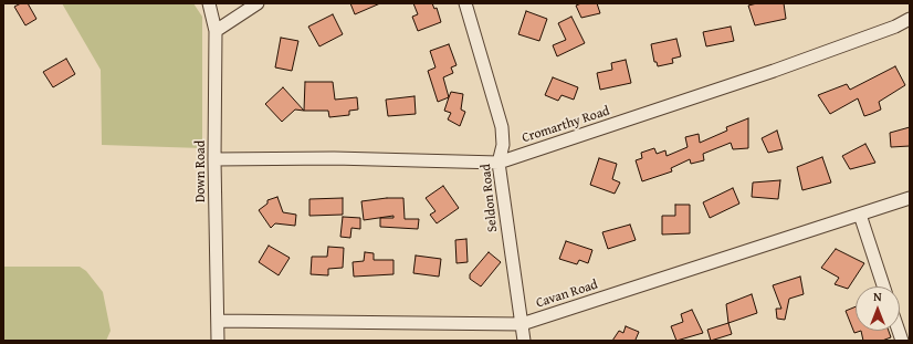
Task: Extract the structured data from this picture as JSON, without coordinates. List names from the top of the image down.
{
  "streets": {
    "street": [
      "Cromarthy Road",
      "Down Road",
      "Seldon Road",
      "Cavan Road"
    ]
  },
  "crossings": [
    ["Cromarthy Road", "Down Road"],
    ["Cromarthy Road", "Seldon Road"],
    ["Down Road", "Cavan Road"],
    ["Seldon Road", "Cavan Road"]
  ],
  "north": "top"
}
